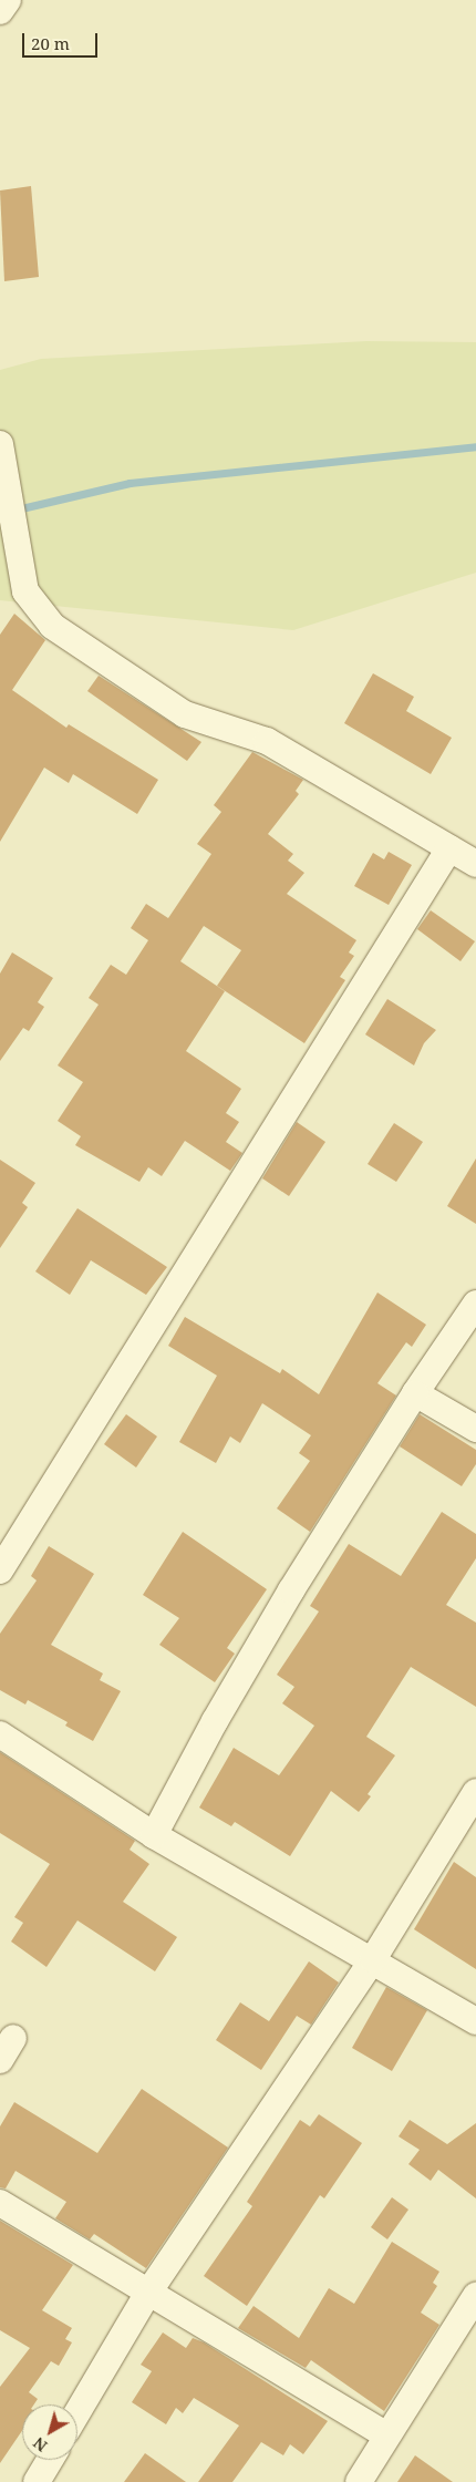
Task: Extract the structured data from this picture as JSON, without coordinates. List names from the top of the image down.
{
  "scale_bar": "20 m",
  "north": "bottom left"
}
